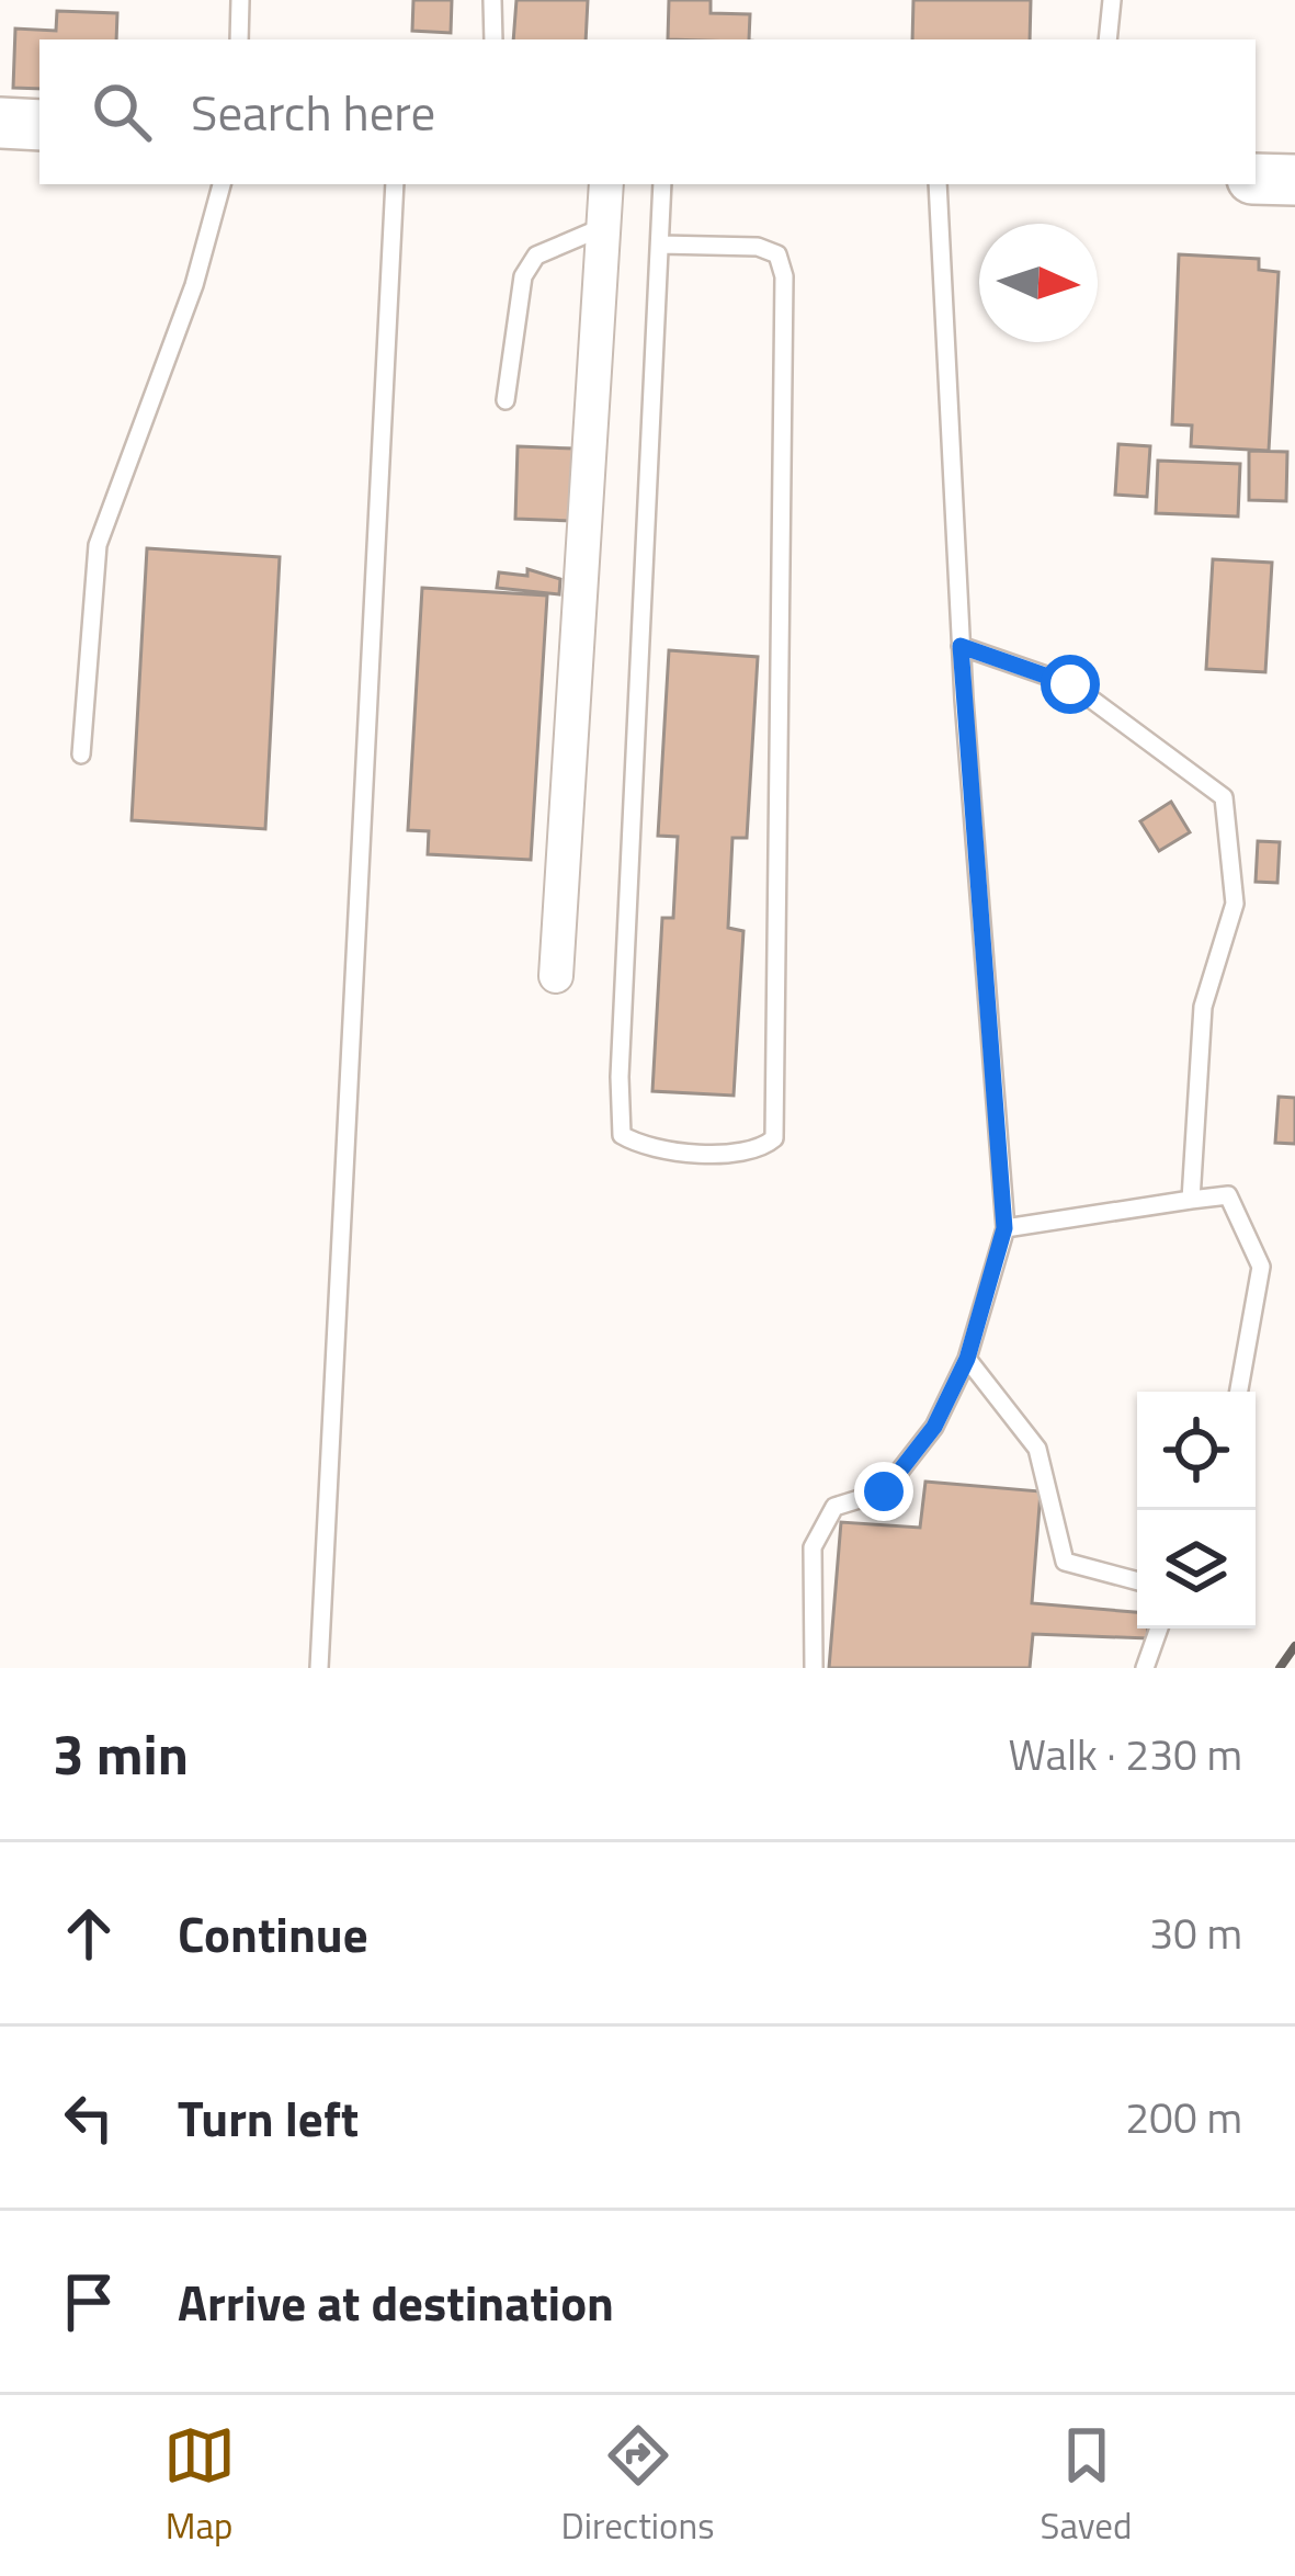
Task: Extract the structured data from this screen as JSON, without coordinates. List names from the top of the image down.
{
  "north": "right",
  "page": {
    "search": "Search here",
    "heading": ["3 min", "Walk · 230 m"],
    "list": [
      ["Continue", "30 m"],
      ["Turn left", "200 m"],
      "Arrive at destination"
    ],
    "nav": ["Map", "Directions", "Saved"]
  }
}
